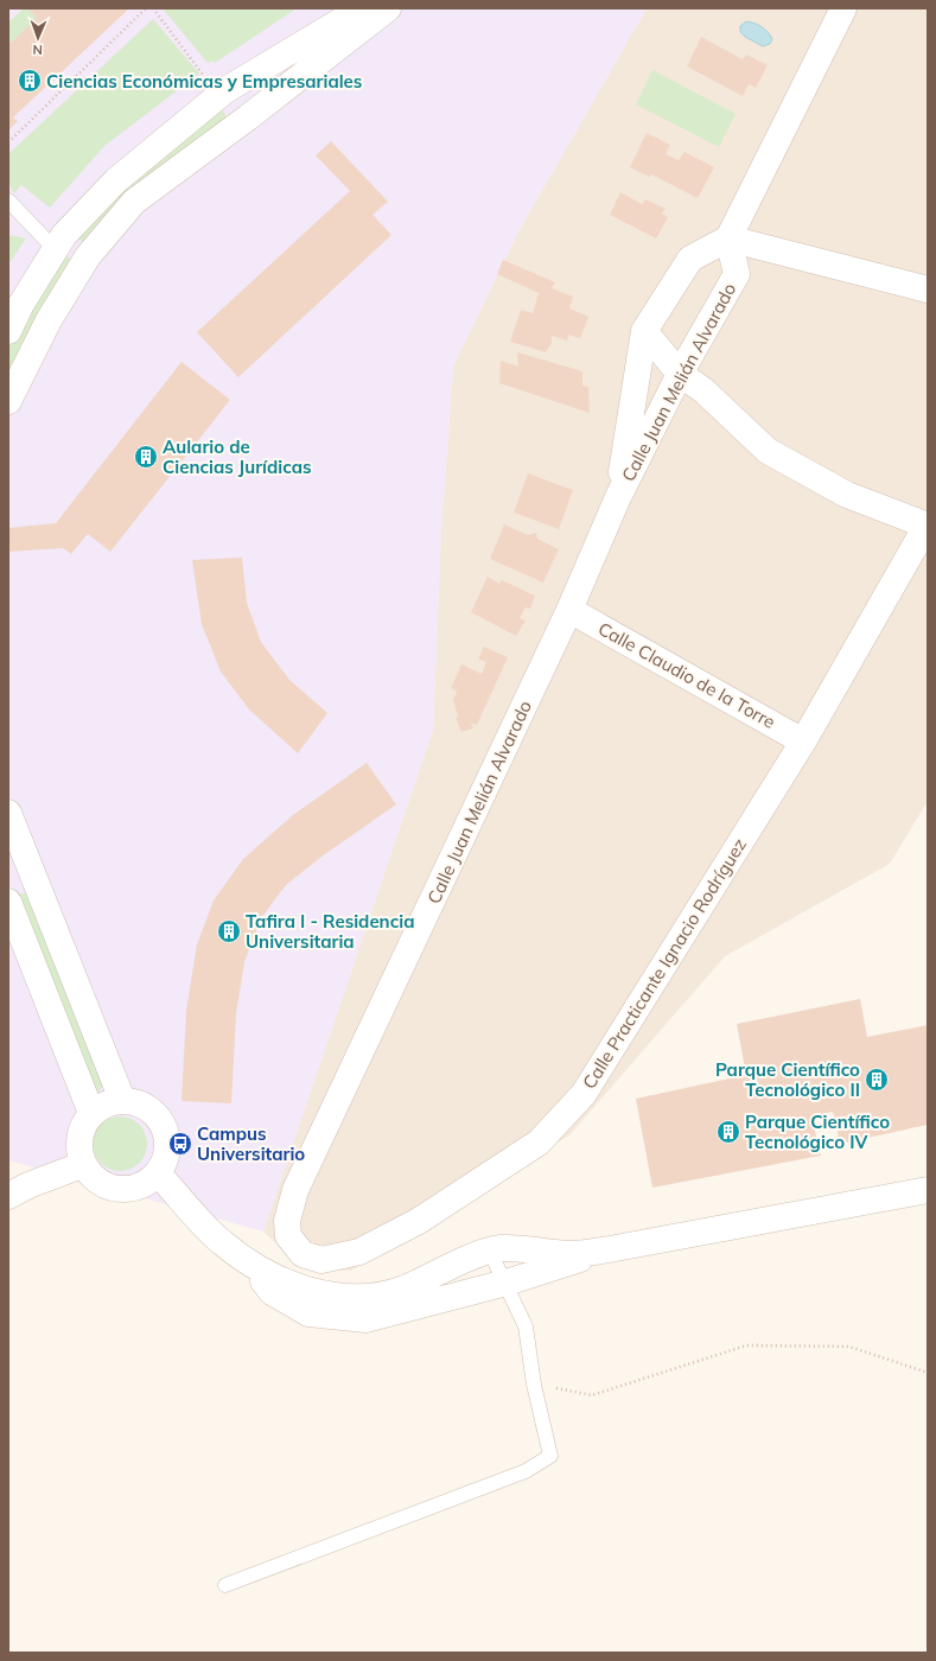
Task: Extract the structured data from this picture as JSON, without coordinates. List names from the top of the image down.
{
  "streets": {
    "street": ["Calle Juan Melián Alvarado", "Calle Claudio de la Torre", "Calle Practicante Ignacio Rodríguez"]
  },
  "crossings": [
    ["Calle Juan Melián Alvarado", "Calle Claudio de la Torre"],
    ["Calle Juan Melián Alvarado", "Calle Practicante Ignacio Rodríguez"],
    ["Calle Claudio de la Torre", "Calle Practicante Ignacio Rodríguez"]
  ],
  "places": {
    "building": [
      "Ciencias Económicas y Empresariales",
      "Aulario de Ciencias Jurídicas",
      "Tafira I - Residencia Universitaria",
      "Parque Científico Tecnológico II",
      "Parque Científico Tecnológico IV"
    ],
    "bus stop": ["Campus Universitario"]
  },
  "north": "bottom"
}
